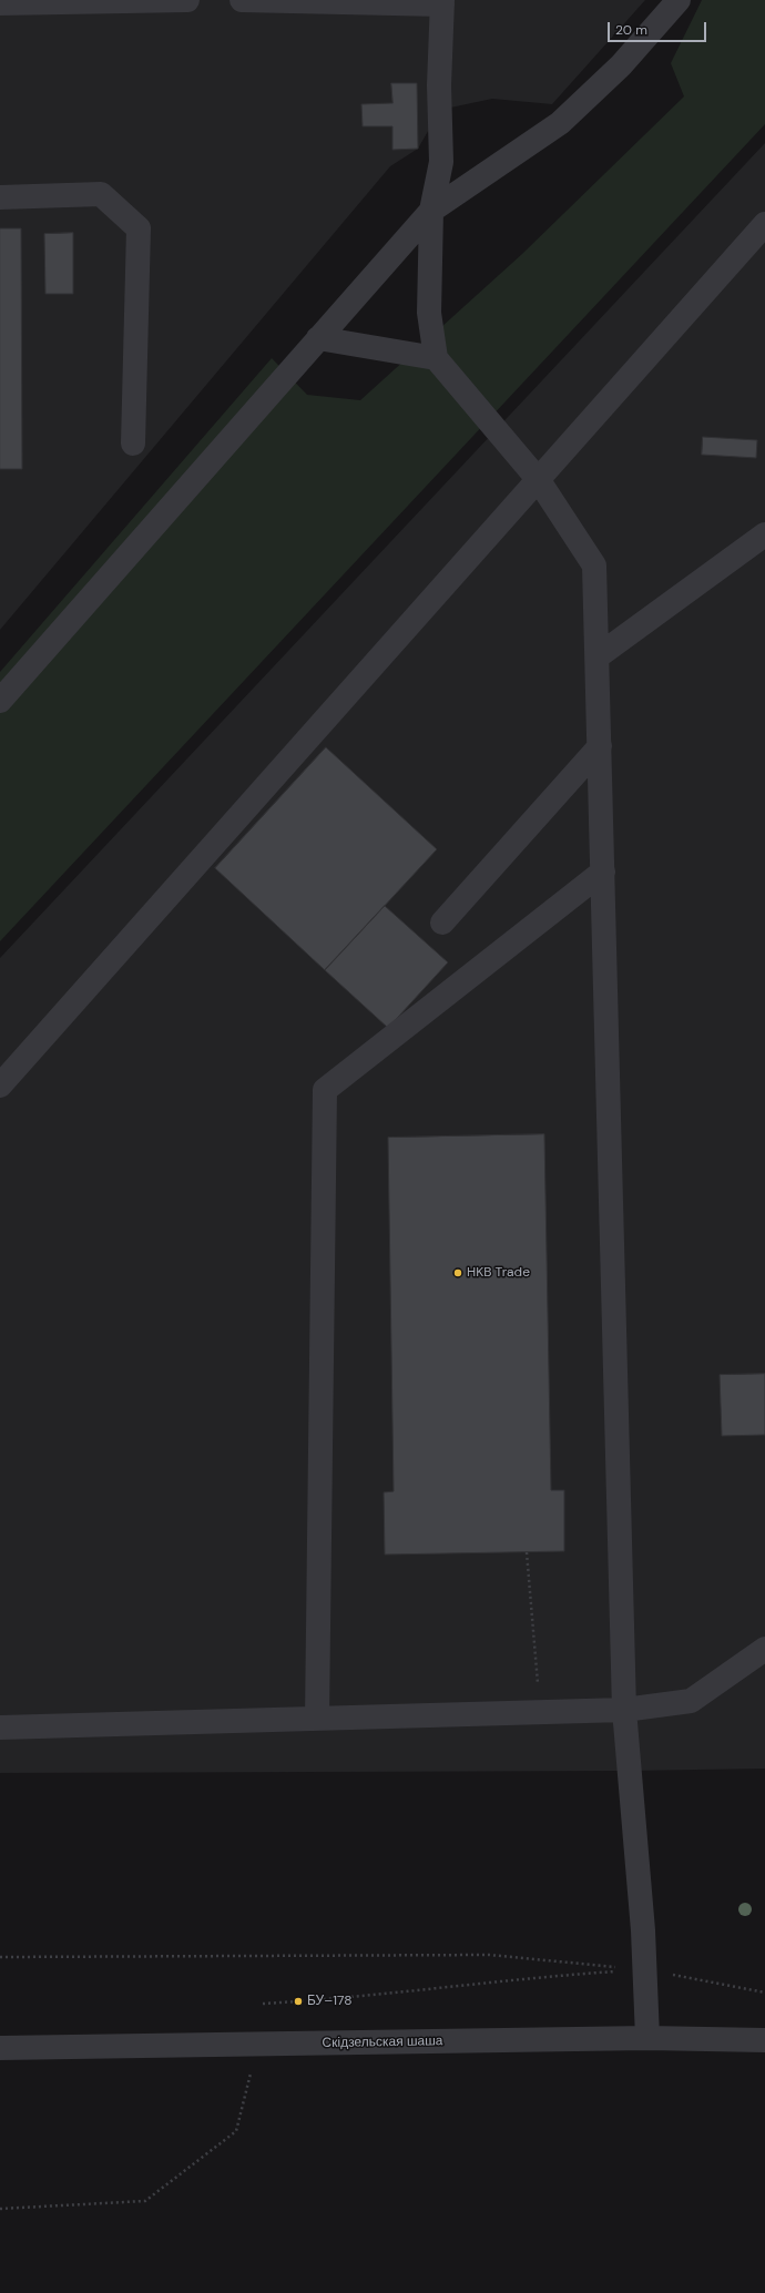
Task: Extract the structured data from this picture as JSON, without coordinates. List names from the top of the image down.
{
  "streets": {
    "street": ["Скідзельская шаша"]
  },
  "places": ["HKB Trade", "БУ–178"],
  "scale_bar": "20 m"
}
